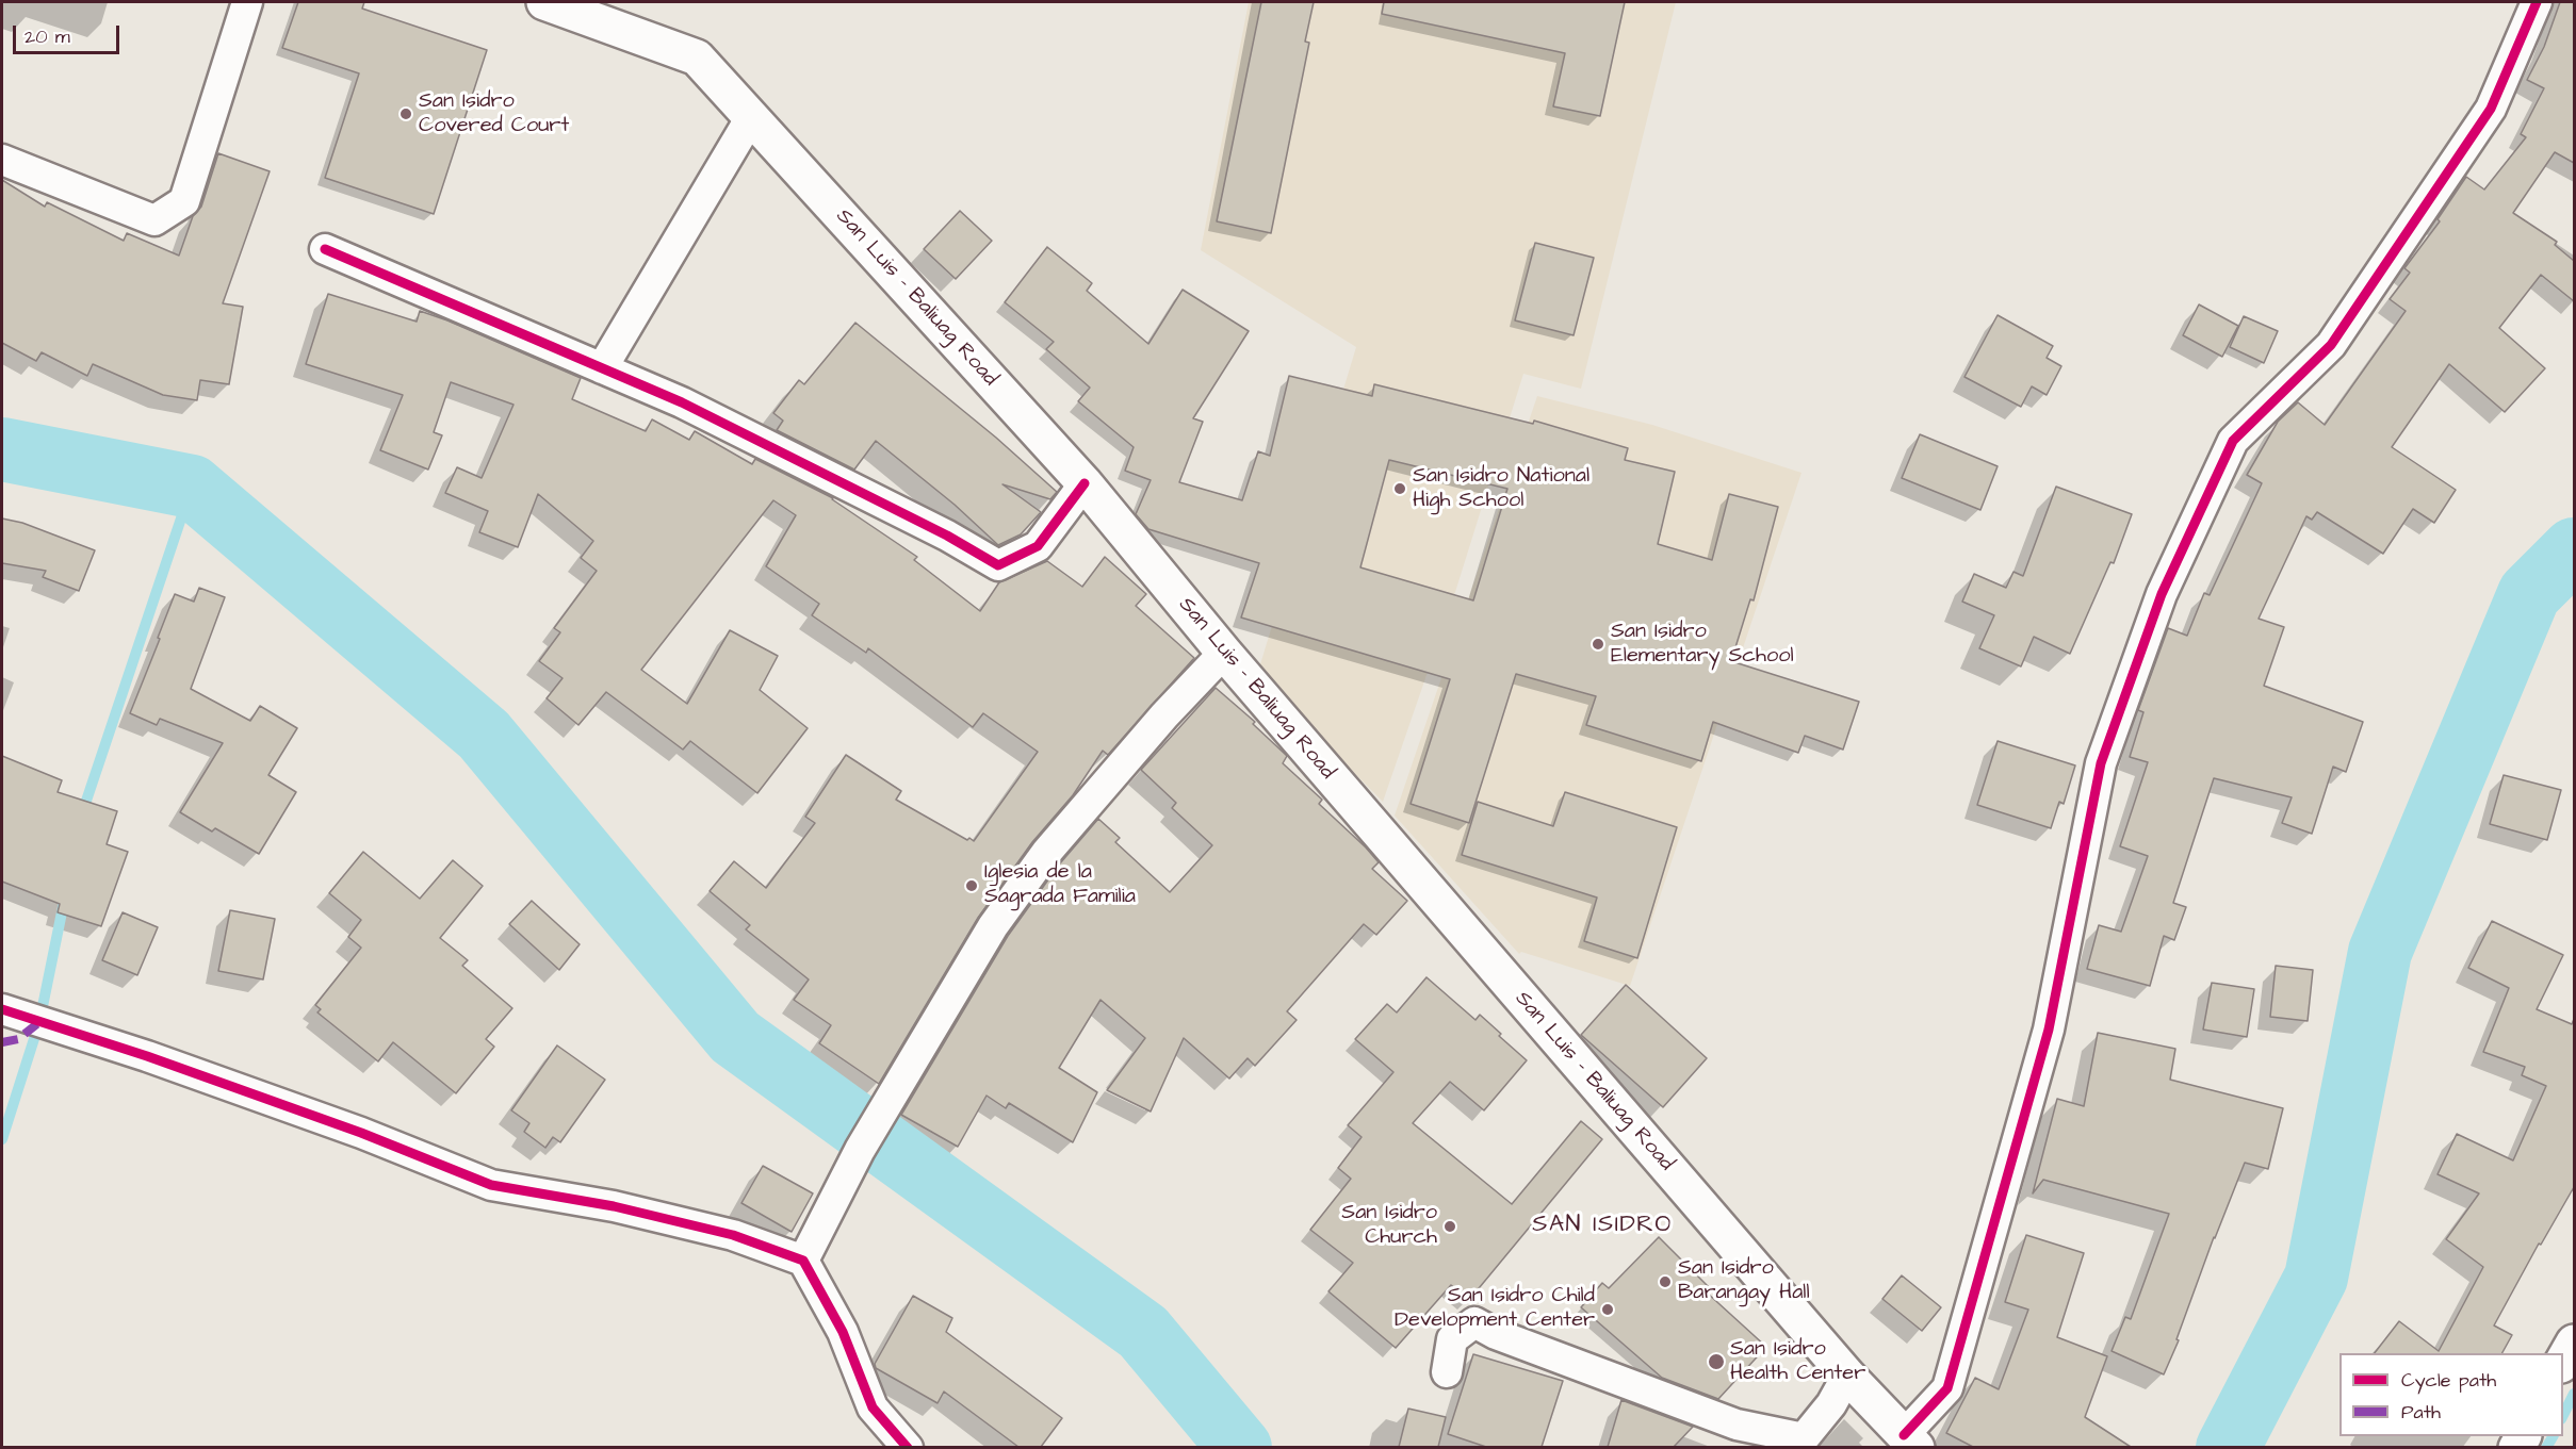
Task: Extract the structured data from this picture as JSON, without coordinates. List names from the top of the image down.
{
  "streets": {
    "main road": ["San Luis - Baliuag Road"]
  },
  "districts": ["SAN ISIDRO"],
  "places": [
    "San Isidro Covered Court",
    "San Isidro National High School",
    "San Isidro Elementary School",
    "Iglesia de la Sagrada Familia",
    "San Isidro Church",
    "San Isidro Barangay Hall",
    "San Isidro Child Development Center",
    "San Isidro Health Center"
  ],
  "legend": ["Cycle path", "Path"],
  "scale_bar": "20 m"
}
